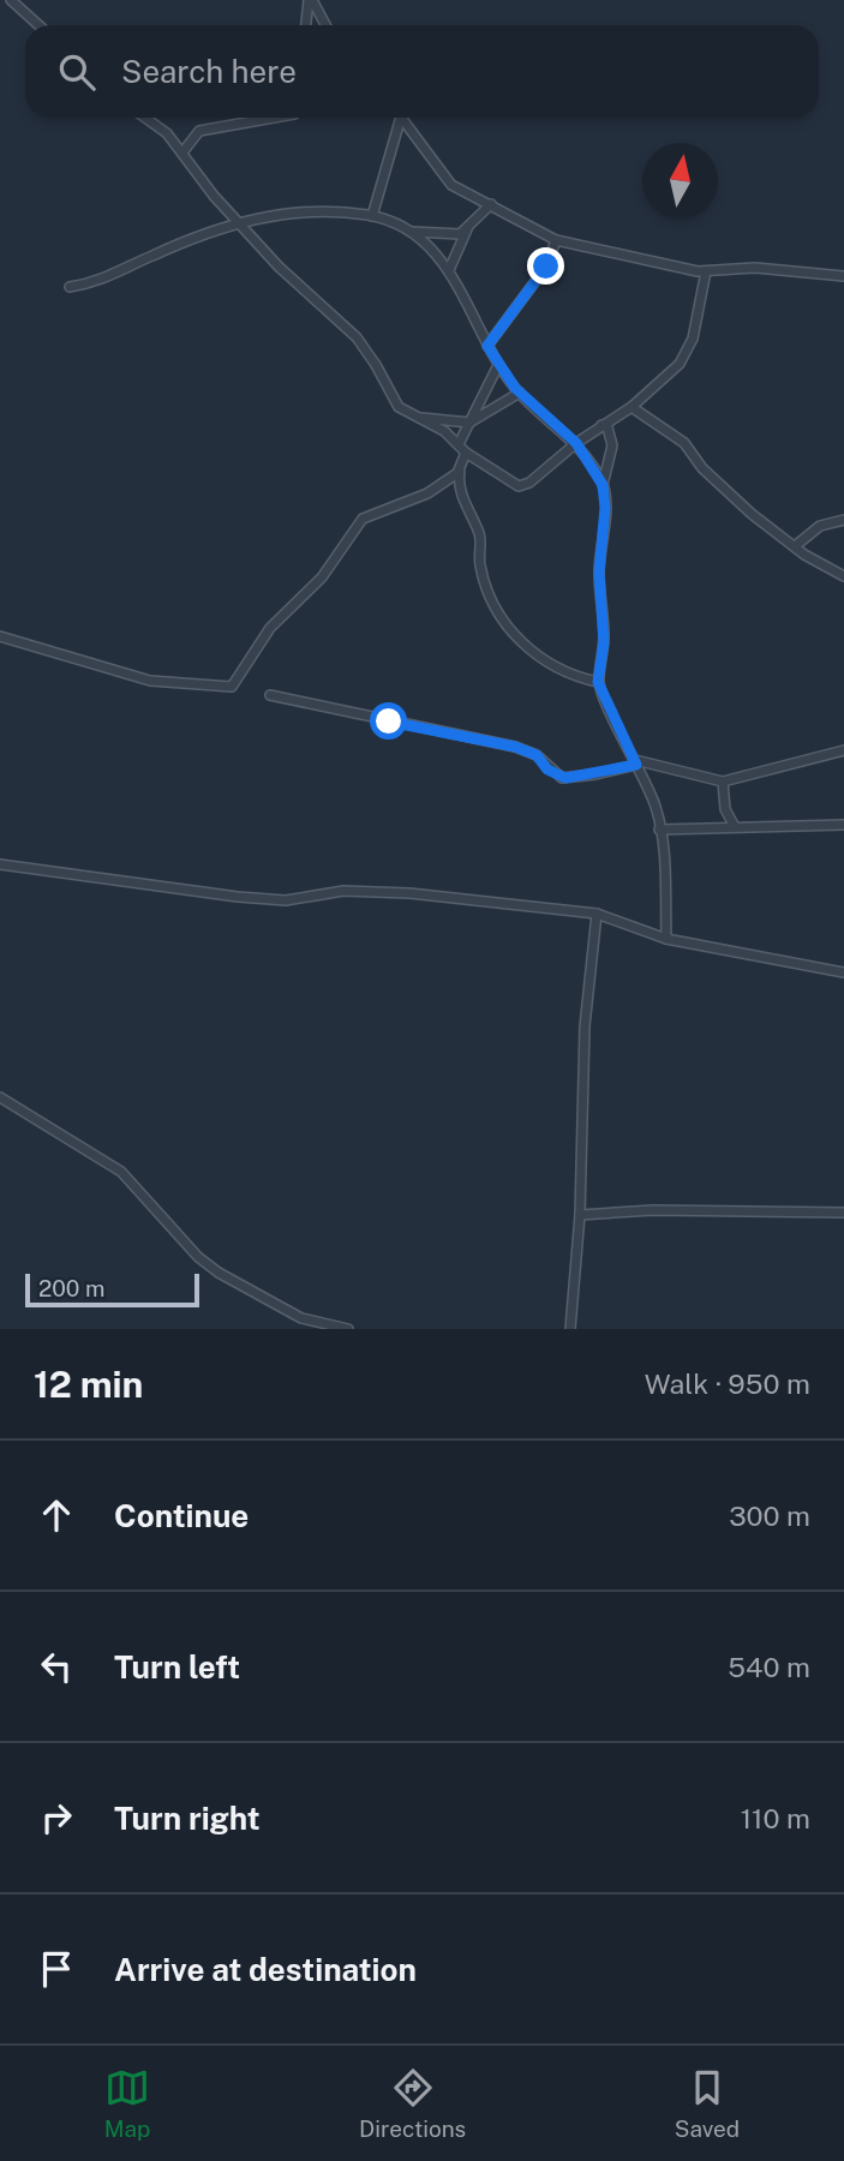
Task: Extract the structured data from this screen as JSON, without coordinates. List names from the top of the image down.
{
  "scale_bar": "200 m",
  "north": "top",
  "page": {
    "search": "Search here",
    "scale": "200 m",
    "heading": ["12 min", "Walk · 950 m"],
    "list": [
      ["Continue", "300 m"],
      ["Turn left", "540 m"],
      ["Turn right", "110 m"],
      "Arrive at destination"
    ],
    "nav": ["Map", "Directions", "Saved"]
  }
}
